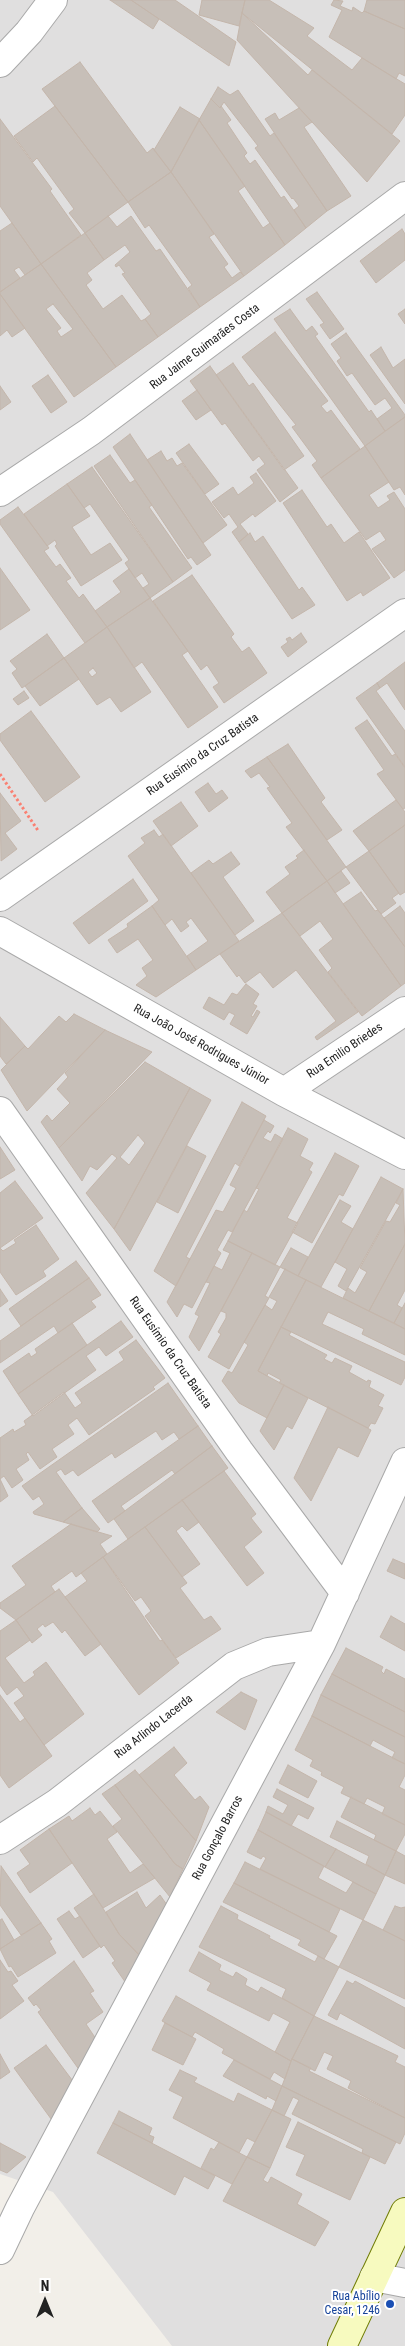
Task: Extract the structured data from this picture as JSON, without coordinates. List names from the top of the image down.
{
  "streets": {
    "street": [
      "Rua Jaime Guimarães Costa",
      "Rua Eusímio da Cruz Batista",
      "Rua João José Rodrigues Júnior",
      "Rua Emilio Briedes",
      "Rua Arlindo Lacerda",
      "Rua Gonçalo Barros"
    ]
  },
  "crossings": [
    ["Rua Eusímio da Cruz Batista", "Rua Gonçalo Barros"],
    ["Rua João José Rodrigues Júnior", "Rua Emilio Briedes"],
    ["Rua Arlindo Lacerda", "Rua Gonçalo Barros"]
  ],
  "places": ["Rua Abílio Cesar, 1246"],
  "north": "top"
}
